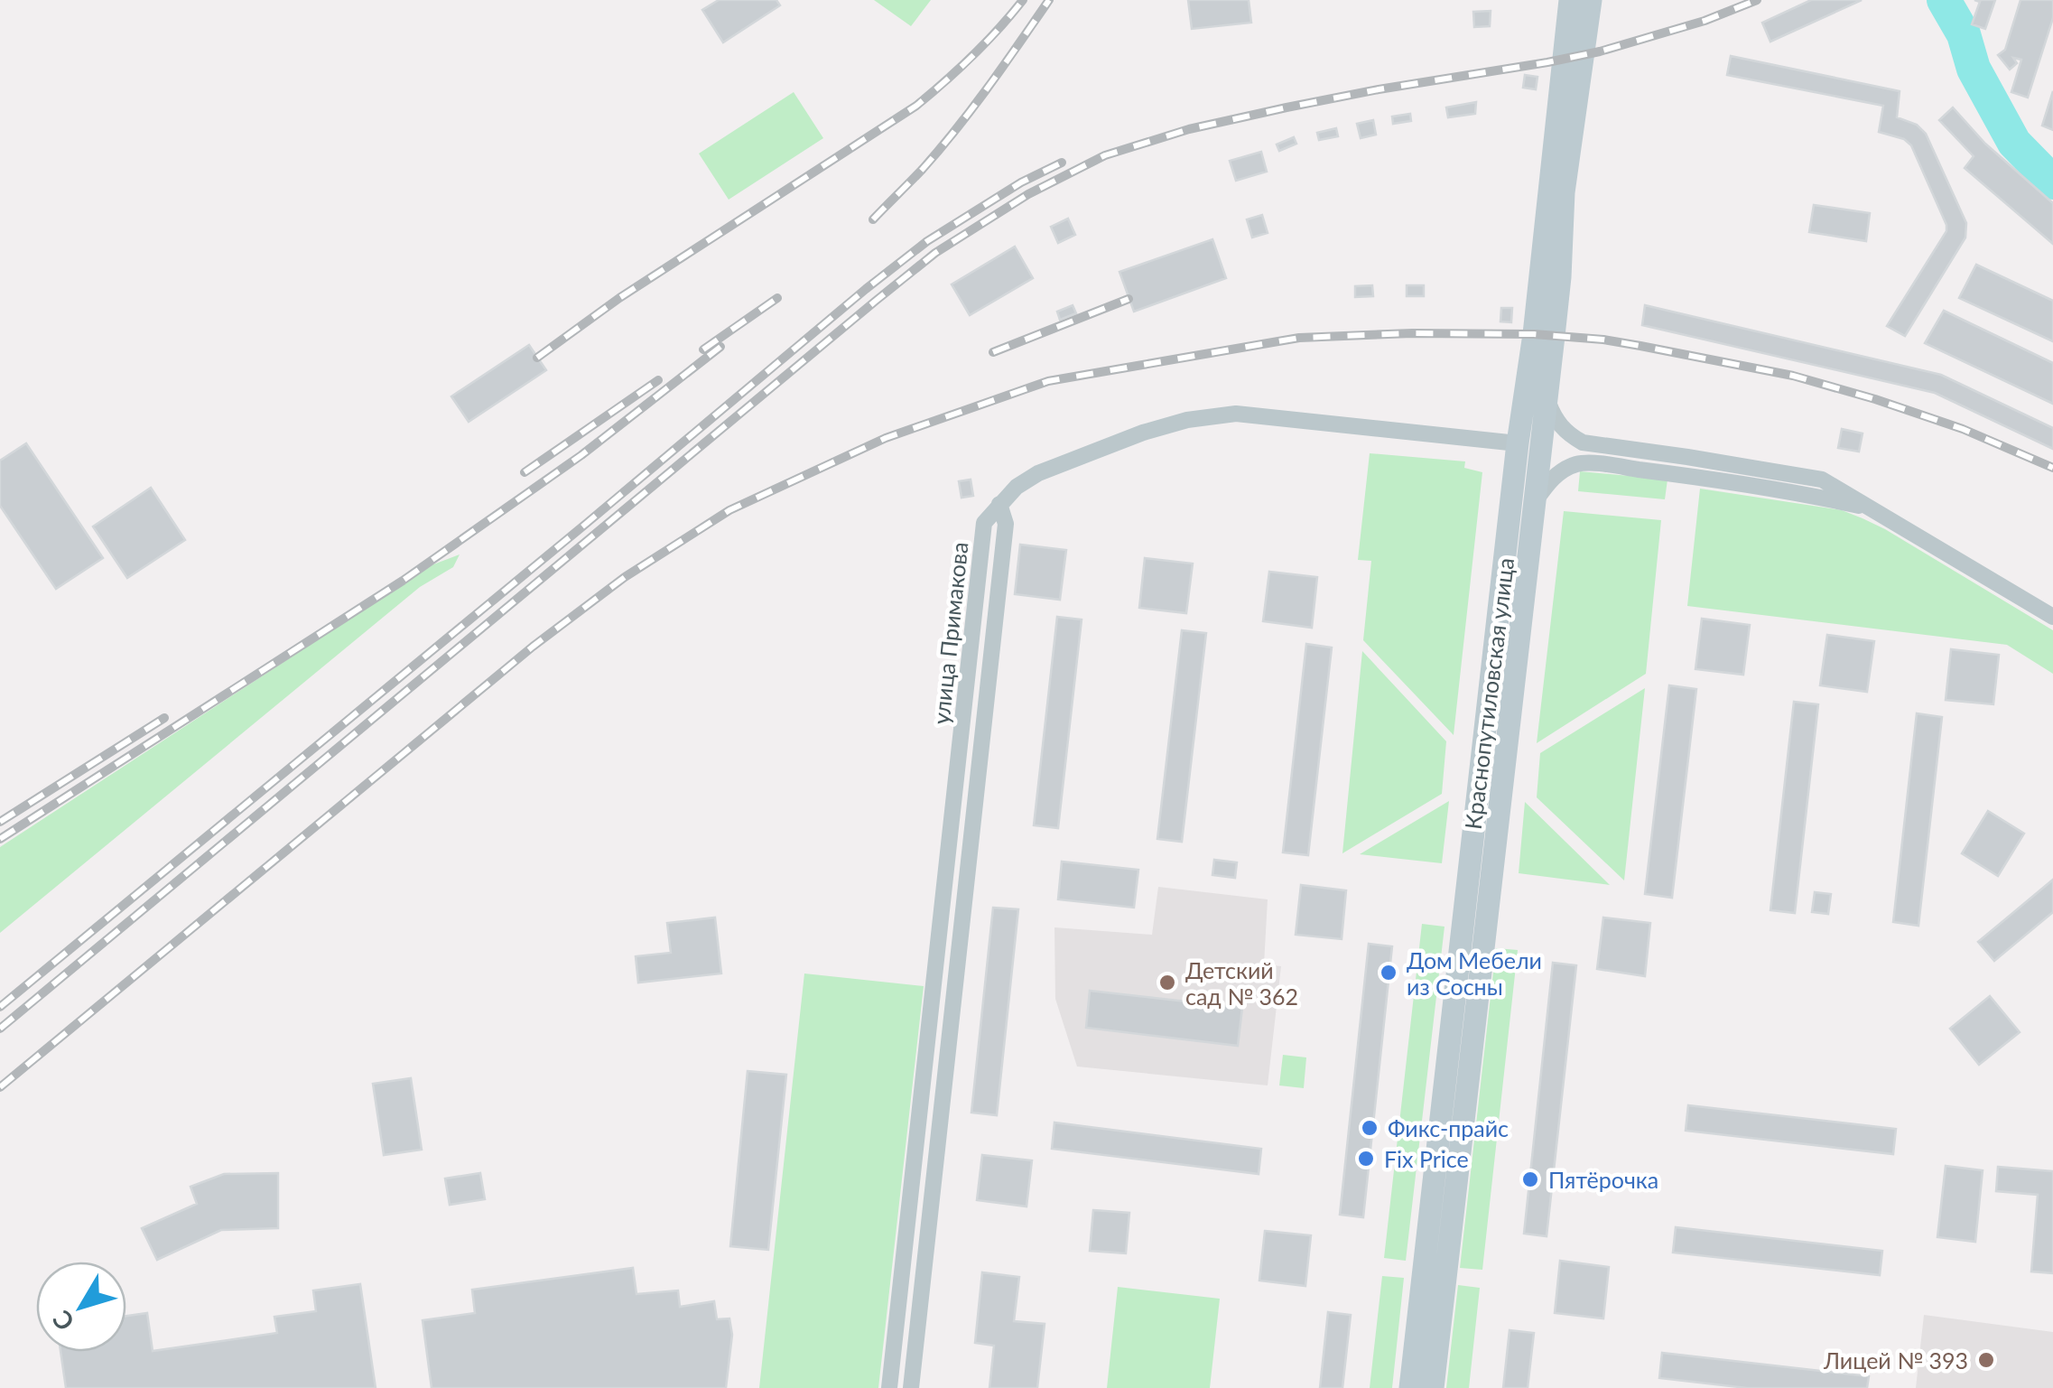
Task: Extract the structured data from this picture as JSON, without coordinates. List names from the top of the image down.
{
  "streets": {
    "main road": ["Краснопутиловская улица"],
    "street": ["улица Примакова"]
  },
  "places": [
    "Дом Мебели из Сосны",
    "Детский сад № 362",
    "Фикс-прайс",
    "Fix Price",
    "Пятёрочка",
    "Лицей № 393"
  ],
  "north": "bottom left"
}
